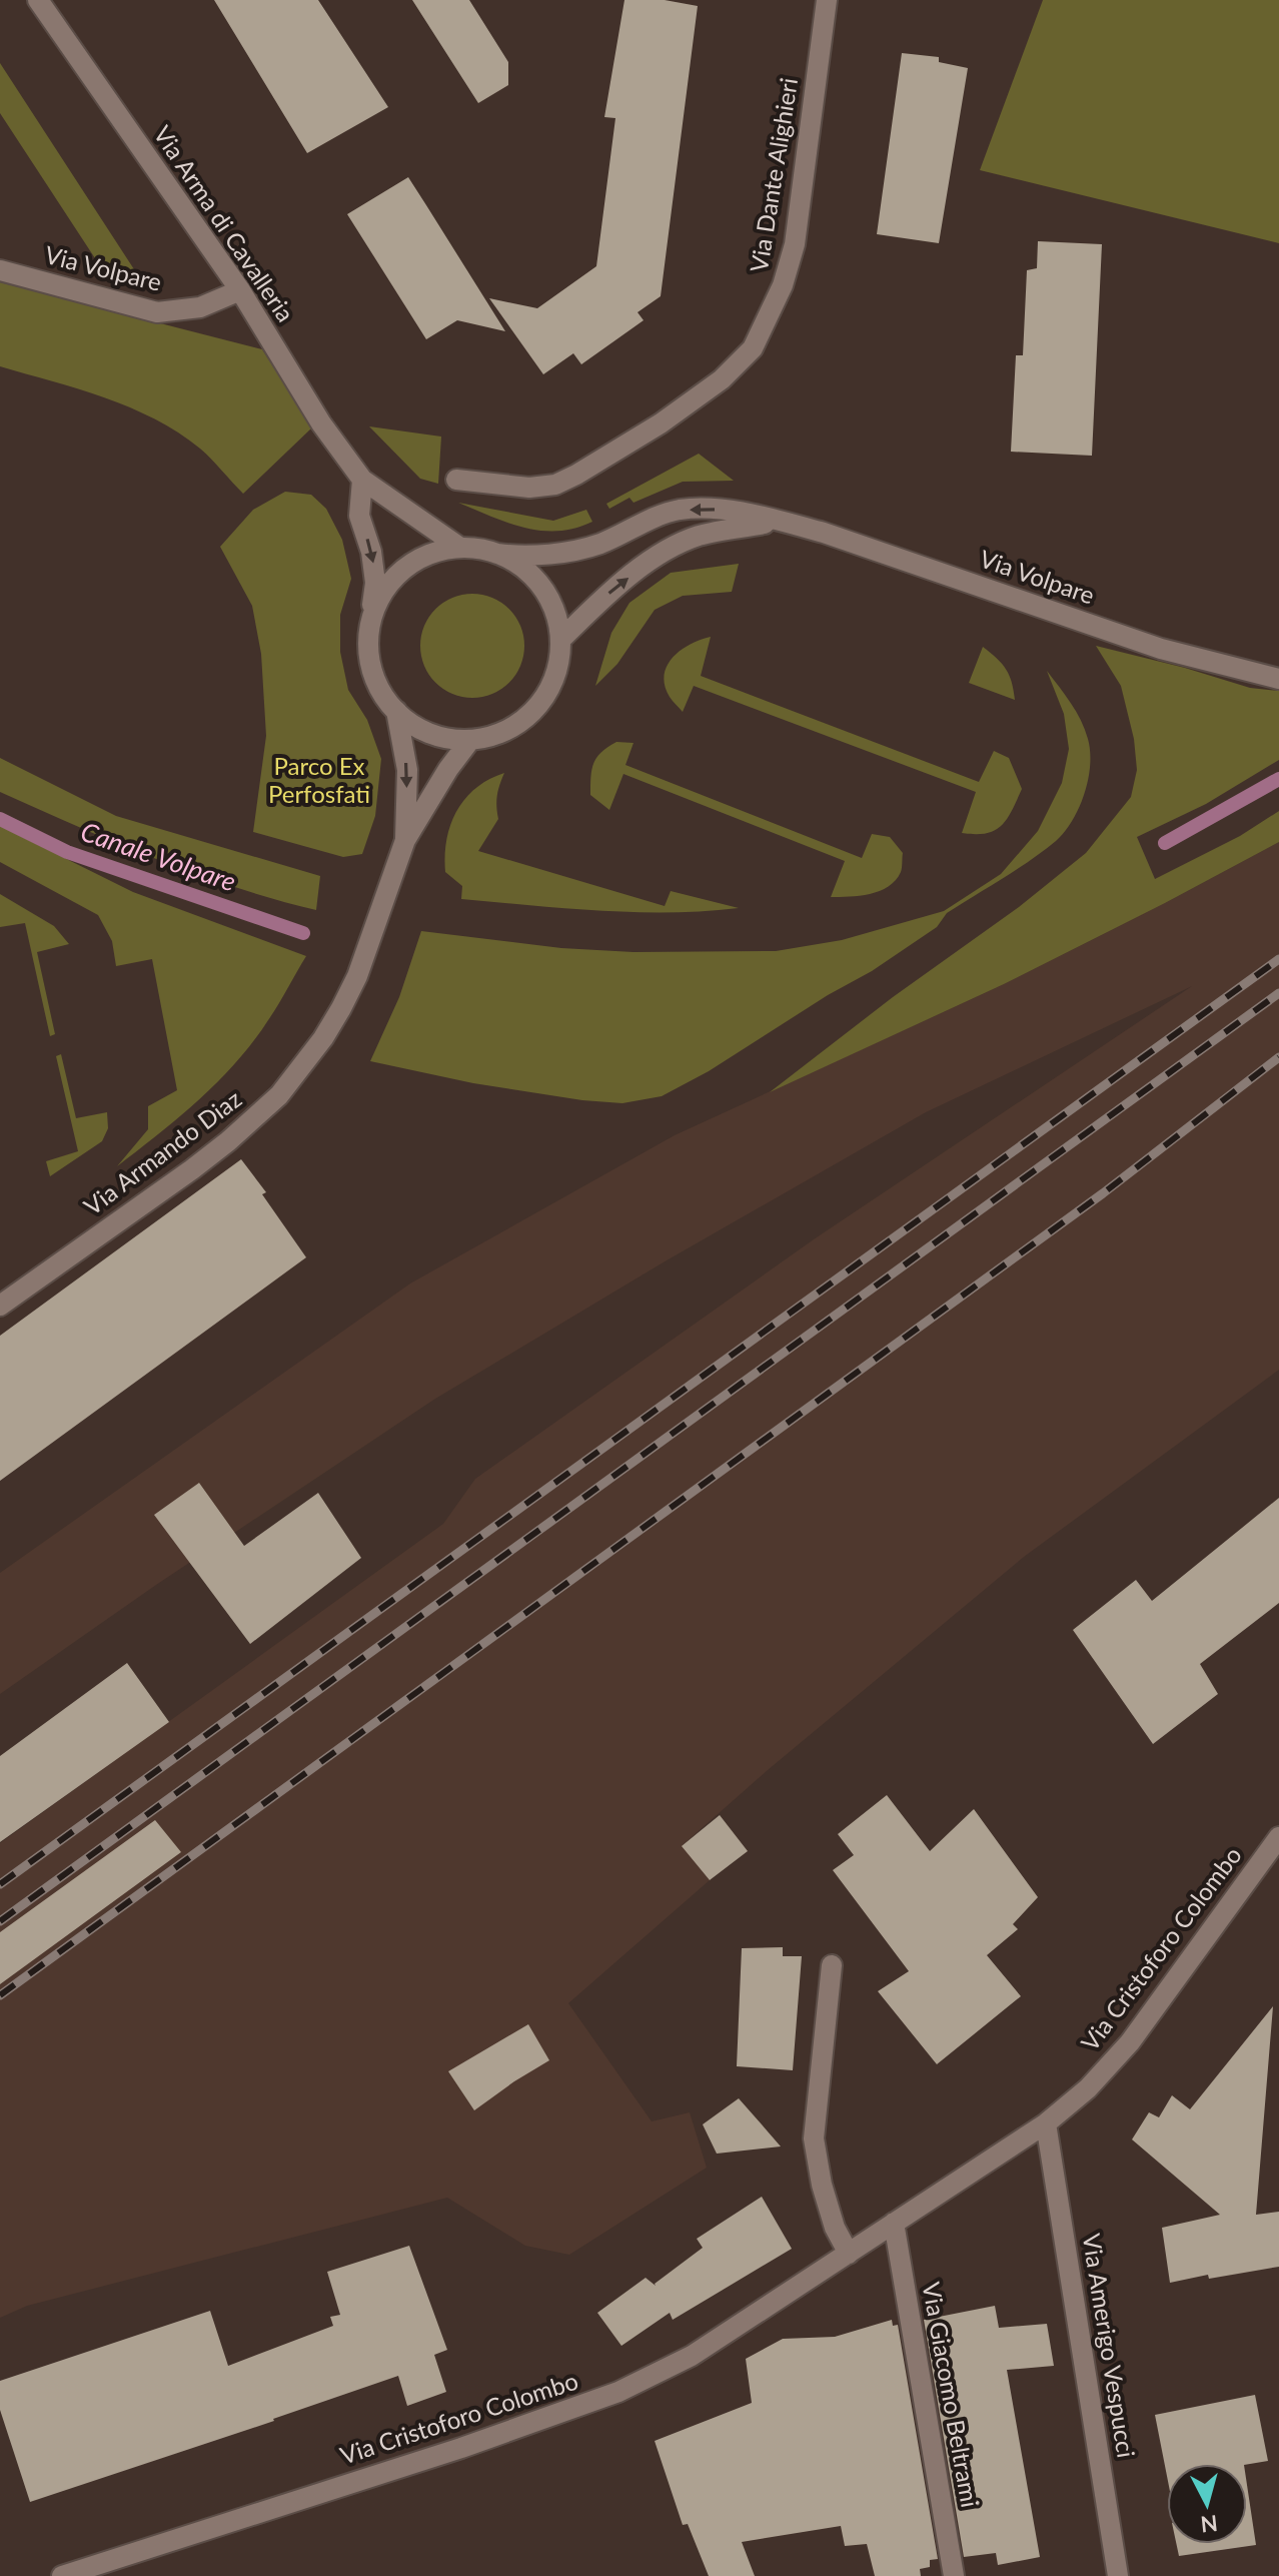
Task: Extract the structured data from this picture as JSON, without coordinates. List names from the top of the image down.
{
  "streets": {
    "street": [
      "Via Dante Alighieri",
      "Via Arma di Cavalleria",
      "Via Volpare",
      "Via Armando Diaz",
      "Via Cristoforo Colombo",
      "Via Amerigo Vespucci",
      "Via Giacomo Beltrami"
    ]
  },
  "crossings": [
    ["Via Arma di Cavalleria", "Via Volpare"],
    ["Via Arma di Cavalleria", "Via Armando Diaz"],
    ["Via Volpare", "Via Armando Diaz"],
    ["Via Cristoforo Colombo", "Via Amerigo Vespucci"],
    ["Via Cristoforo Colombo", "Via Giacomo Beltrami"]
  ],
  "water": ["Canale Volpare"],
  "parks": ["Parco Ex Perfosfati"],
  "north": "bottom"
}
